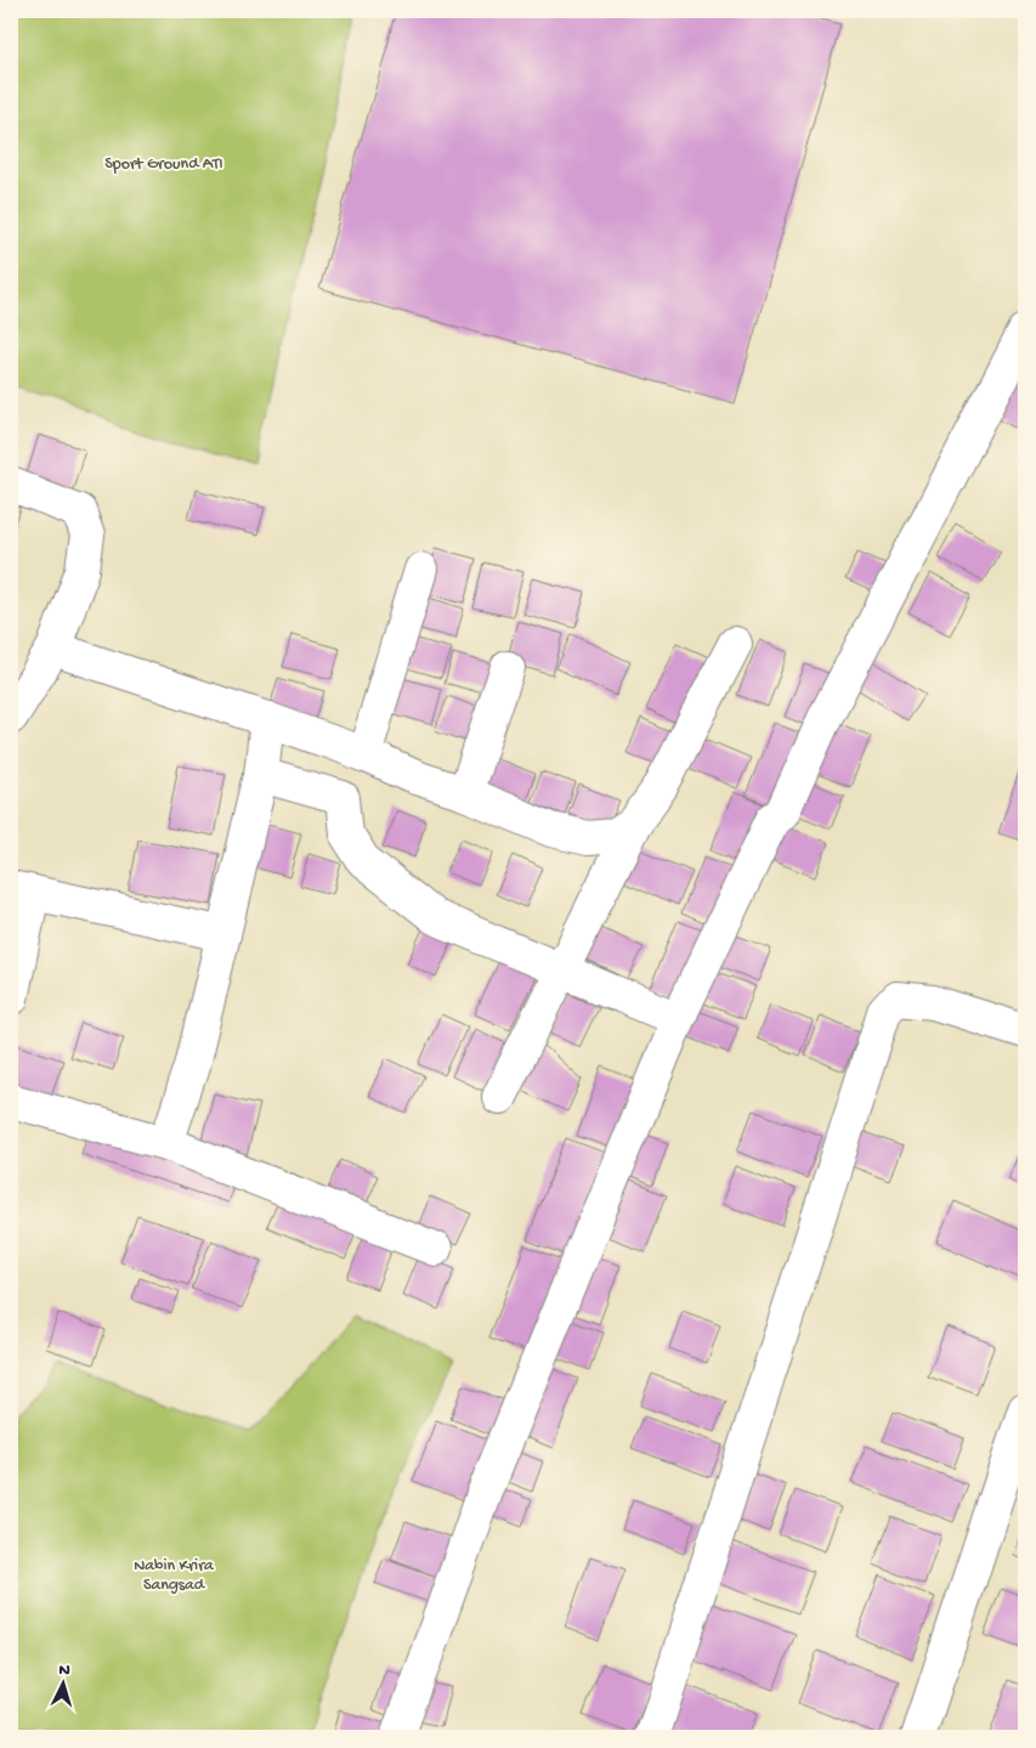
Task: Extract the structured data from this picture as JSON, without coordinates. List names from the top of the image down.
{
  "parks": ["Sport Ground ATI", "Nabin Krira Sangsad"],
  "north": "top"
}
